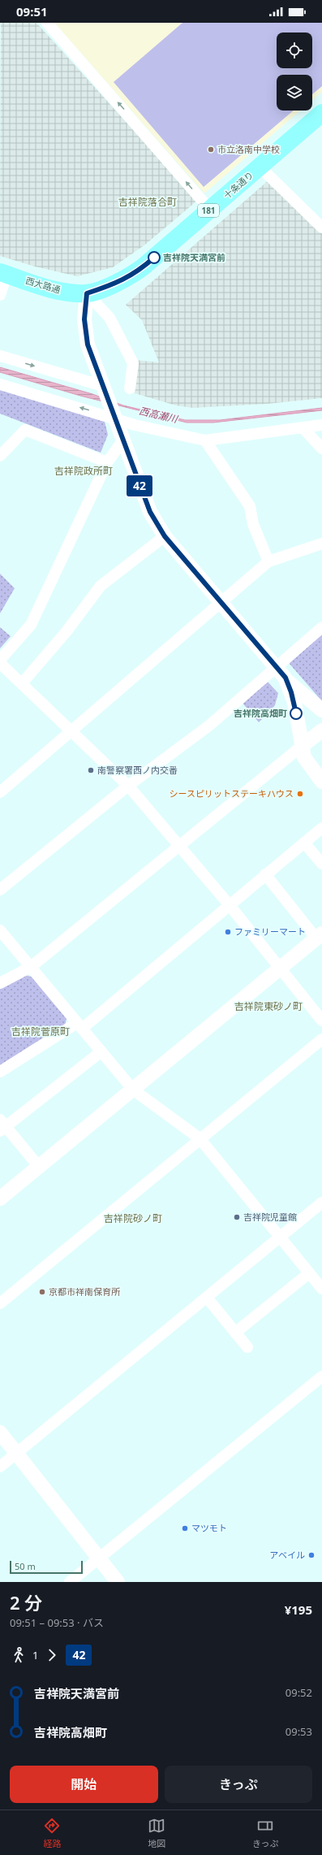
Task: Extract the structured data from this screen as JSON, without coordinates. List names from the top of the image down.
{
  "streets": {
    "main road": ["十条通り", "181", "西大路通"]
  },
  "crossings": [
    ["十条通り", "西大路通"]
  ],
  "districts": [
    "吉祥院落合町",
    "吉祥院政所町",
    "吉祥院東砂ノ町",
    "吉祥院菅原町",
    "吉祥院砂ノ町"
  ],
  "water": ["西高瀬川"],
  "places": [
    "市立洛南中学校",
    "吉祥院天満宮前",
    "吉祥院高畑町",
    "南警察署西ノ内交番",
    "シースピリットステーキハウス",
    "ファミリーマート",
    "吉祥院児童館",
    "京都市祥南保育所",
    "マツモト",
    "アベイル"
  ],
  "lines": ["bus line 42"],
  "scale_bar": "50 m",
  "page": {
    "status": "09:51",
    "on_map": "42",
    "scale": "50 m",
    "heading": ["2 分", "09:51 – 09:53 · バス", "¥195"],
    "legs": ["1", "42"],
    "list": [
      {
        "name": "吉祥院天満宮前",
        "value": "09:52"
      },
      {
        "name": "吉祥院高畑町",
        "value": "09:53"
      }
    ],
    "buttons": ["開始", "きっぷ"],
    "tabs": ["経路", "地図", "きっぷ"]
  }
}
